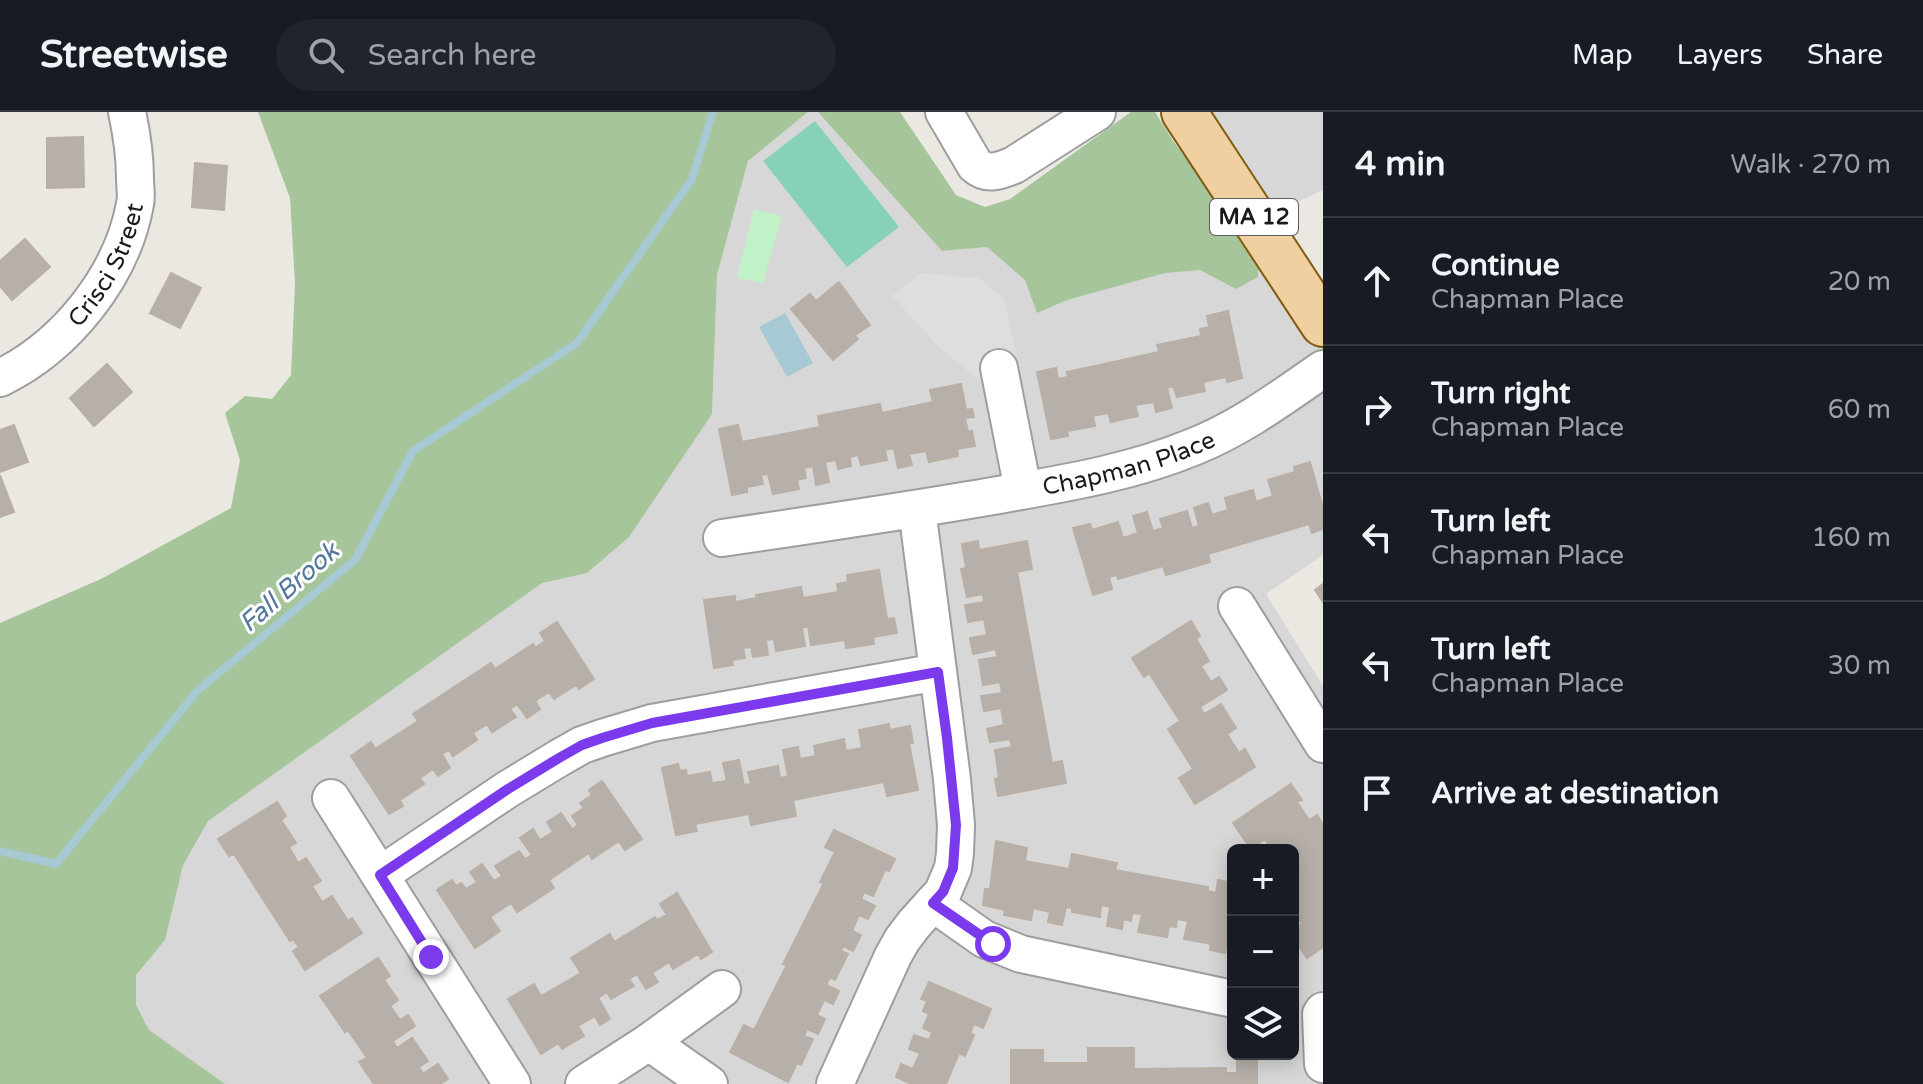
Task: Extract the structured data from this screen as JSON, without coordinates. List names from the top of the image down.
{
  "streets": {
    "main road": ["MA 12"],
    "street": ["Crisci Street", "Chapman Place"]
  },
  "water": ["Fall Brook"],
  "page": {
    "header": "Streetwise",
    "search": "Search here",
    "nav": ["Map", "Layers", "Share"],
    "heading": ["4 min", "Walk · 270 m"],
    "list": [
      ["Continue", "Chapman Place", "20 m"],
      ["Turn right", "Chapman Place", "60 m"],
      ["Turn left", "Chapman Place", "160 m"],
      ["Turn left", "Chapman Place", "30 m"],
      "Arrive at destination"
    ],
    "map_buttons": ["+", "−"]
  }
}
